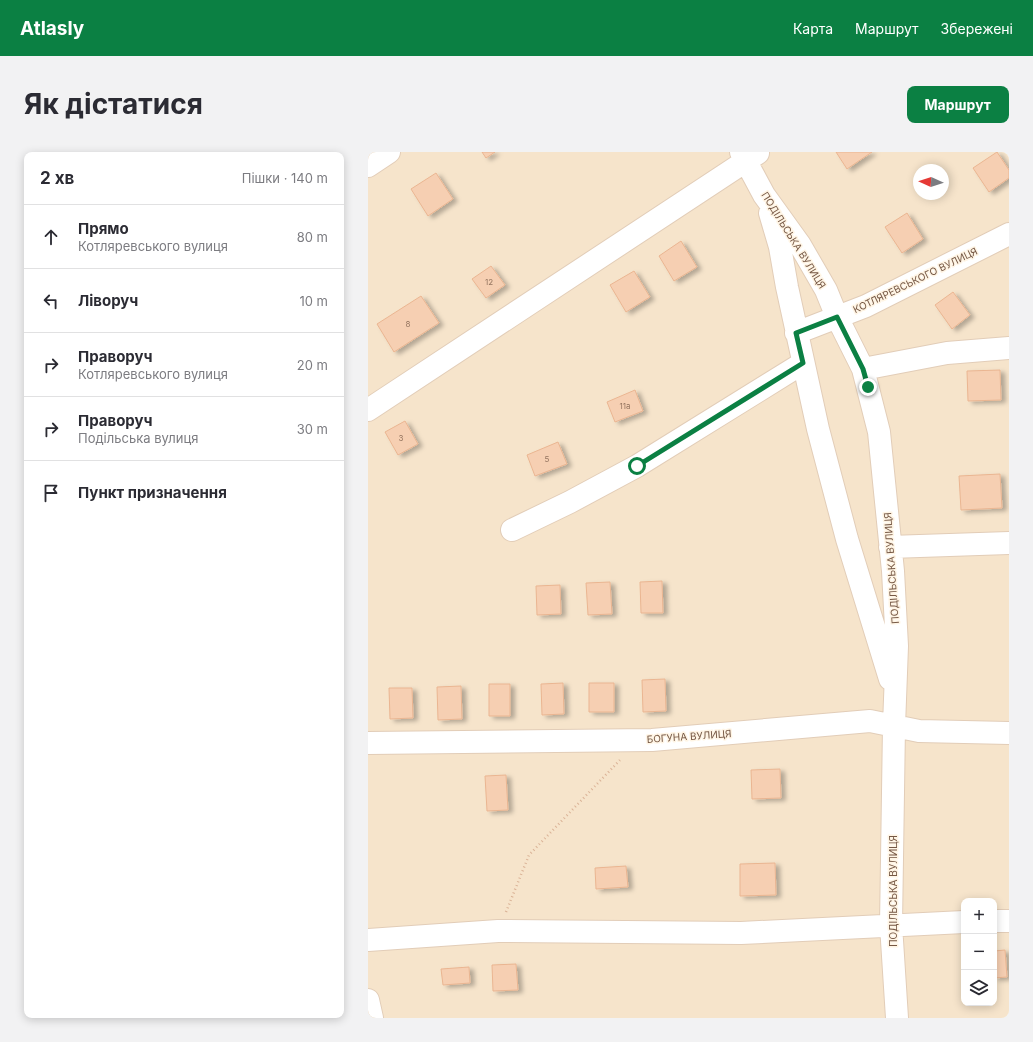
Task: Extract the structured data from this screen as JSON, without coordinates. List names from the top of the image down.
{
  "streets": {
    "street": ["ПОДІЛЬСЬКА ВУЛИЦЯ", "КОТЛЯРЕВСЬКОГО ВУЛИЦЯ", "БОГУНА ВУЛИЦЯ"]
  },
  "crossings": [
    ["ПОДІЛЬСЬКА ВУЛИЦЯ", "КОТЛЯРЕВСЬКОГО ВУЛИЦЯ"],
    ["ПОДІЛЬСЬКА ВУЛИЦЯ", "БОГУНА ВУЛИЦЯ"]
  ],
  "house_numbers": [
    "12",
    "8",
    "11а",
    "3",
    "5"
  ],
  "north": "left",
  "page": {
    "header": "Atlasly",
    "nav": ["Карта", "Маршрут", "Збережені"],
    "buttons": "Маршрут",
    "title": "Як дістатися",
    "heading": ["2 хв", "Пішки · 140 m"],
    "list": [
      ["Прямо", "Котляревського вулиця", "80 m"],
      ["Ліворуч", "10 m"],
      ["Праворуч", "Котляревського вулиця", "20 m"],
      ["Праворуч", "Подільська вулиця", "30 m"],
      "Пункт призначення"
    ],
    "map_buttons": ["+", "−"]
  }
}
